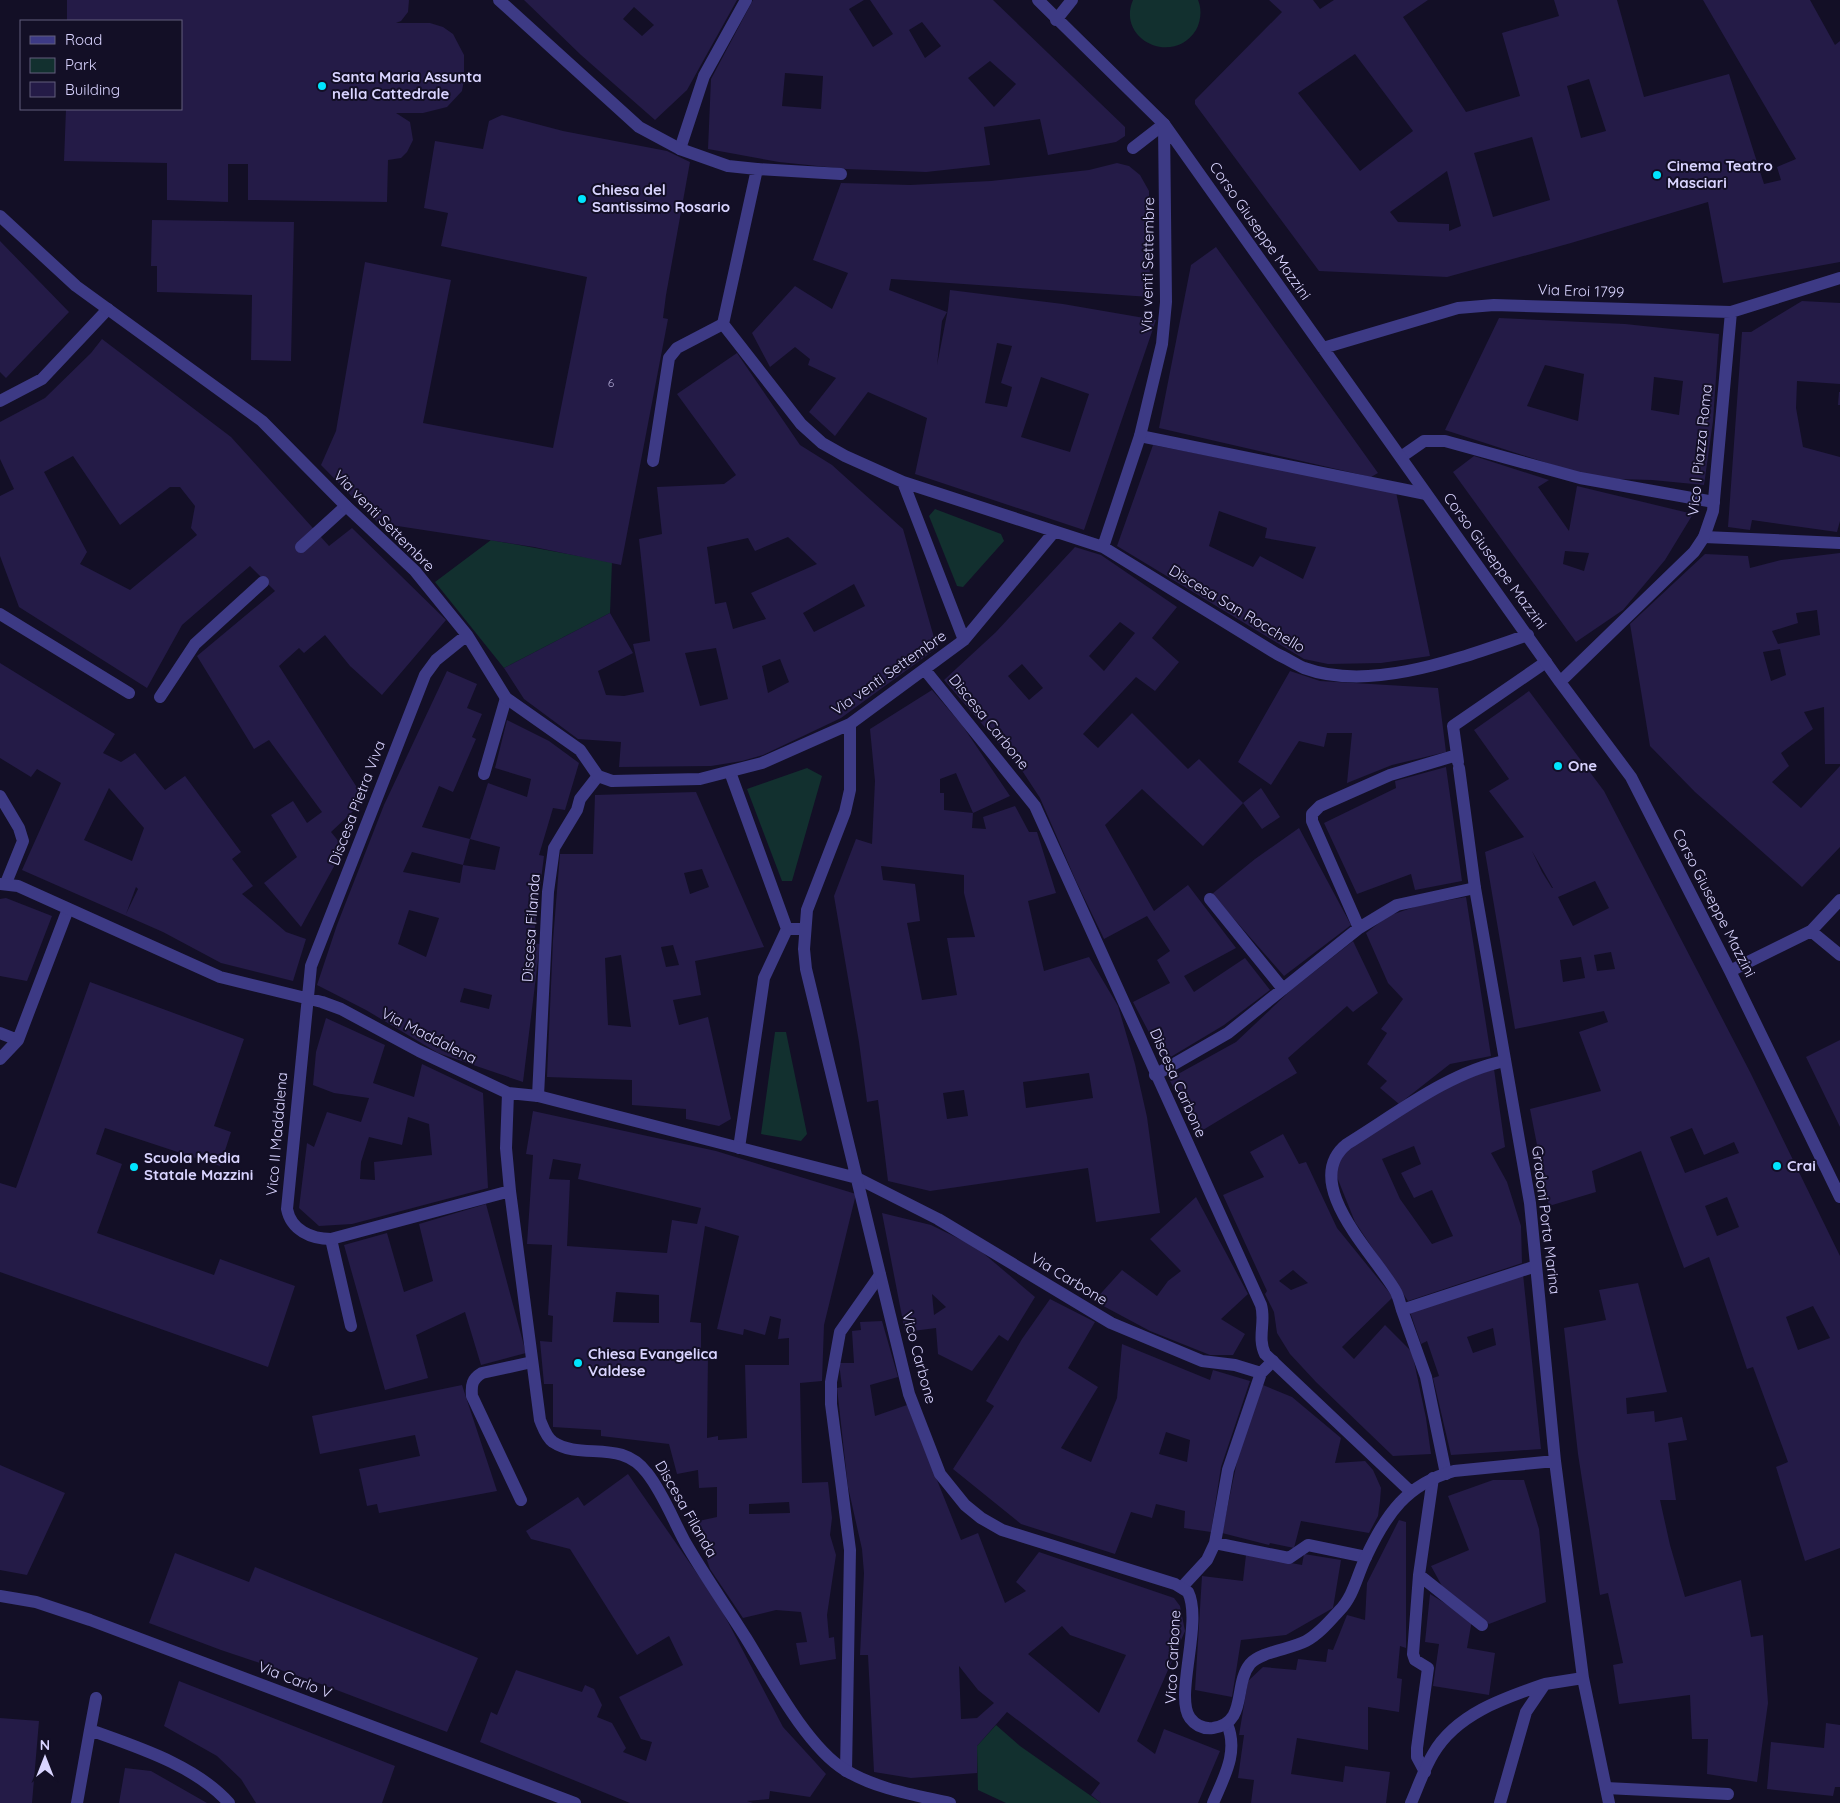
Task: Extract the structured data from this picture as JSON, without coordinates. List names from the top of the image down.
{
  "streets": {
    "street": [
      "Corso Giuseppe Mazzini",
      "Via venti Settembre",
      "Via Eroi 1799",
      "Vico I Piazza Roma",
      "Discesa San Rocchello",
      "Discesa Carbone",
      "Discesa Pietra Viva",
      "Discesa Filanda",
      "Via Maddalena",
      "Vico II Maddalena",
      "Gradoni Porta Marina",
      "Via Carbone",
      "Vico Carbone",
      "Via Carlo V"
    ]
  },
  "crossings": [
    ["Corso Giuseppe Mazzini", "Via venti Settembre"],
    ["Corso Giuseppe Mazzini", "Via Eroi 1799"],
    ["Corso Giuseppe Mazzini", "Vico I Piazza Roma"],
    ["Corso Giuseppe Mazzini", "Discesa San Rocchello"],
    ["Corso Giuseppe Mazzini", "Gradoni Porta Marina"],
    ["Via venti Settembre", "Discesa San Rocchello"],
    ["Via venti Settembre", "Discesa Carbone"],
    ["Via venti Settembre", "Discesa Pietra Viva"],
    ["Via venti Settembre", "Discesa Filanda"],
    ["Via venti Settembre", "Vico Carbone"],
    ["Via Eroi 1799", "Vico I Piazza Roma"],
    ["Discesa Pietra Viva", "Via Maddalena"],
    ["Discesa Pietra Viva", "Vico II Maddalena"],
    ["Discesa Filanda", "Via Maddalena"],
    ["Discesa Filanda", "Vico II Maddalena"],
    ["Via Maddalena", "Vico II Maddalena"],
    ["Via Maddalena", "Via Carbone"],
    ["Via Maddalena", "Vico Carbone"],
    ["Via Carbone", "Vico Carbone"]
  ],
  "places": [
    "Santa Maria Assunta nella Cattedrale",
    "Cinema Teatro Masciari",
    "Chiesa del Santissimo Rosario",
    "One",
    "Crai",
    "Scuola Media Statale Mazzini",
    "Chiesa Evangelica Valdese"
  ],
  "house_numbers": ["6"],
  "legend": ["Road", "Park", "Building"],
  "north": "top"
}
